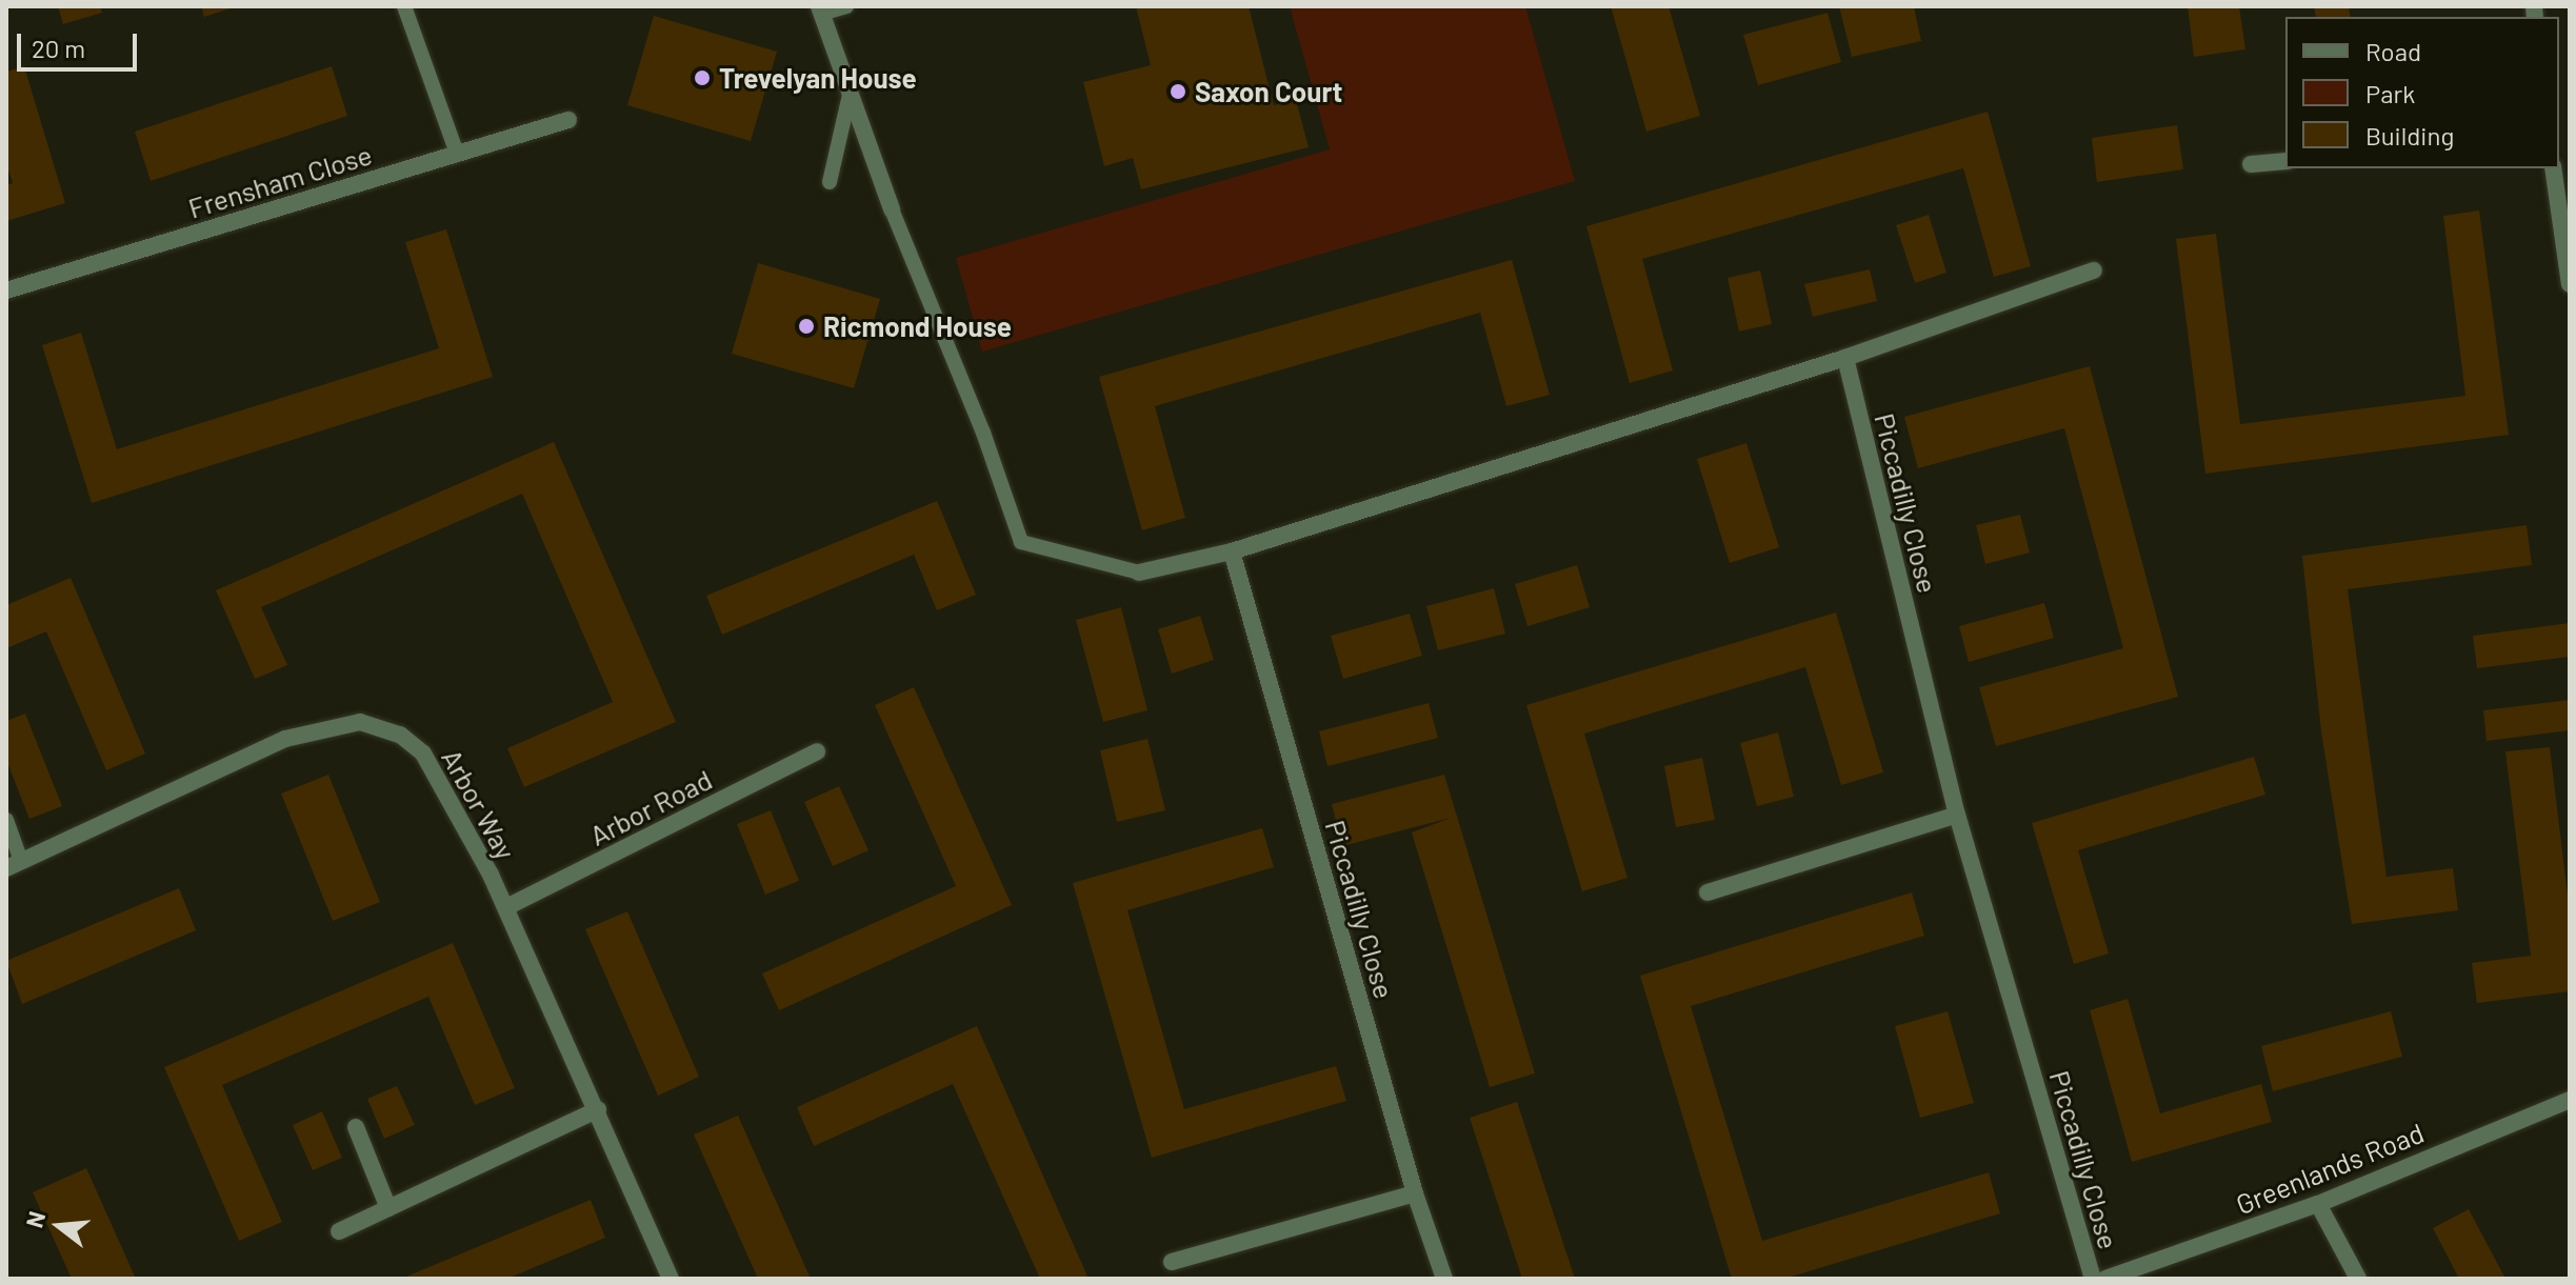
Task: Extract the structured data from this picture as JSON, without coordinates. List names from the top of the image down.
{
  "streets": {
    "street": [
      "Frensham Close",
      "Piccadilly Close",
      "Arbor Way",
      "Arbor Road",
      "Greenlands Road"
    ]
  },
  "crossings": [
    ["Arbor Way", "Arbor Road"]
  ],
  "places": ["Trevelyan House", "Saxon Court", "Ricmond House"],
  "legend": ["Road", "Park", "Building"],
  "scale_bar": "20 m",
  "north": "left"
}
